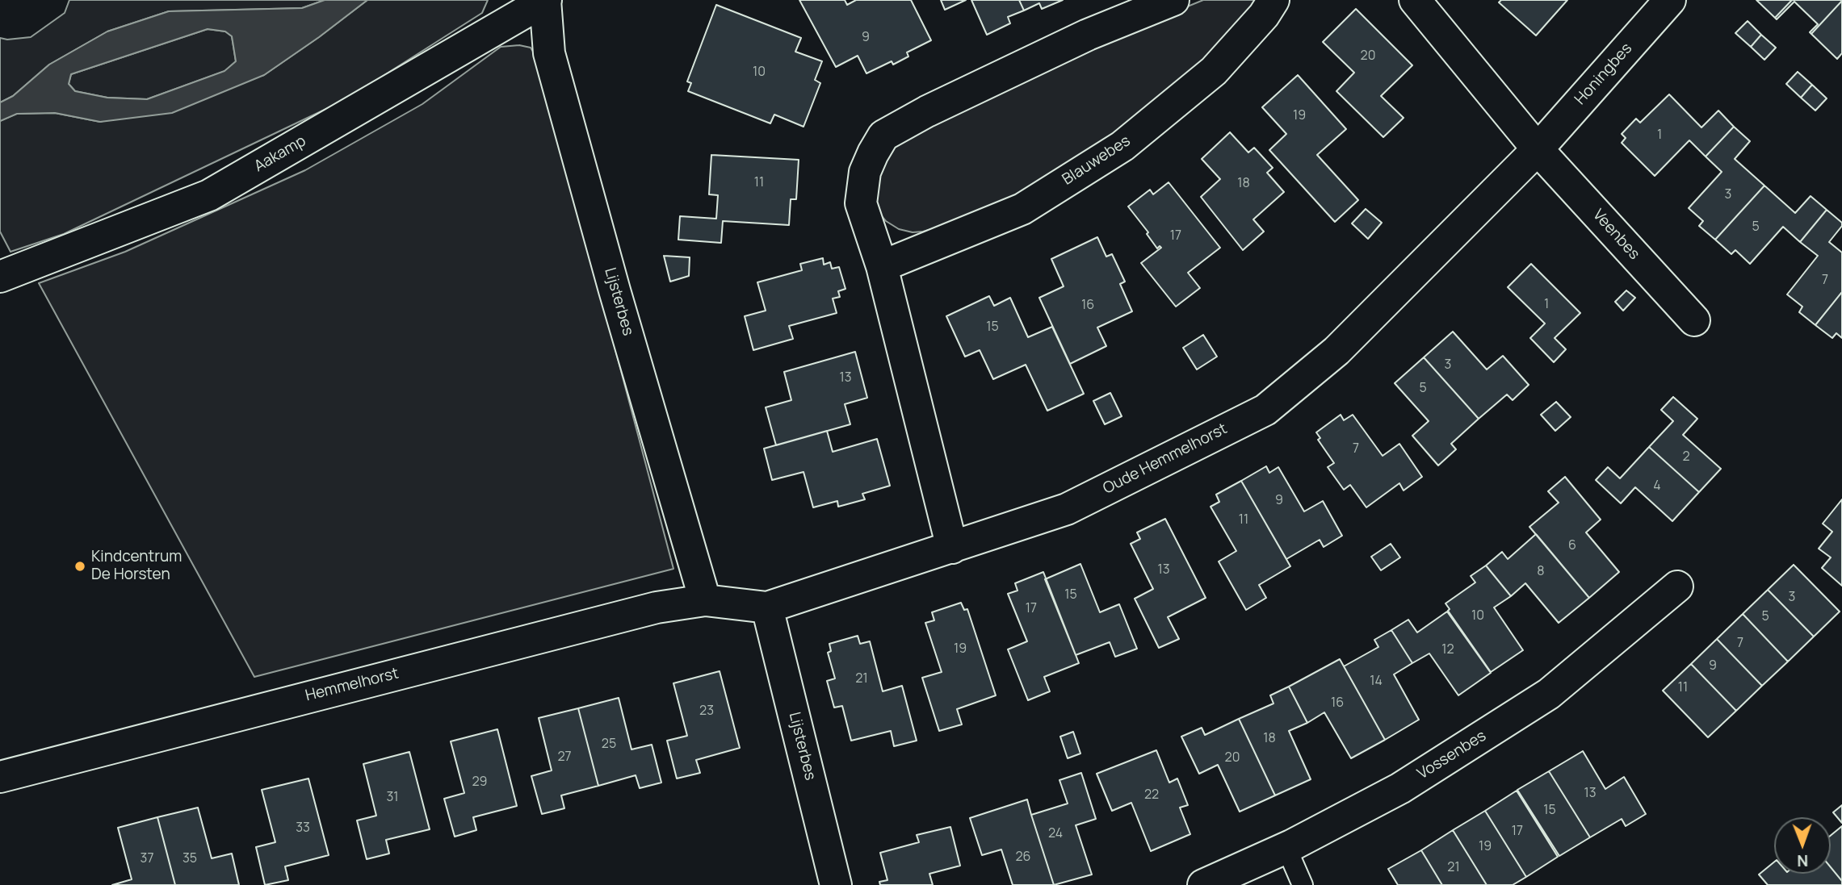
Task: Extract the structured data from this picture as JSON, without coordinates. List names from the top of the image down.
{
  "streets": {
    "street": [
      "Honingbes",
      "Aakamp",
      "Blauwebes",
      "Veenbes",
      "Lijsterbes",
      "Oude Hemmelhorst",
      "Hemmelhorst",
      "Vossenbes"
    ]
  },
  "crossings": [
    ["Honingbes", "Veenbes"],
    ["Honingbes", "Oude Hemmelhorst"],
    ["Aakamp", "Lijsterbes"],
    ["Veenbes", "Oude Hemmelhorst"],
    ["Lijsterbes", "Oude Hemmelhorst"],
    ["Lijsterbes", "Hemmelhorst"],
    ["Oude Hemmelhorst", "Hemmelhorst"]
  ],
  "places": ["Kindcentrum De Horsten"],
  "house_numbers": [
    "9",
    "20",
    "10",
    "19",
    "1",
    "11",
    "18",
    "3",
    "5",
    "17",
    "7",
    "1",
    "16",
    "15",
    "3",
    "13",
    "5",
    "7",
    "2",
    "4",
    "9",
    "11",
    "6",
    "13",
    "8",
    "15",
    "3",
    "17",
    "10",
    "5",
    "7",
    "19",
    "12",
    "9",
    "21",
    "14",
    "11",
    "16",
    "23",
    "18",
    "25",
    "27",
    "20",
    "29",
    "13",
    "22",
    "31",
    "15",
    "33",
    "17",
    "24",
    "19",
    "26",
    "37",
    "35",
    "21"
  ],
  "north": "bottom"
}
